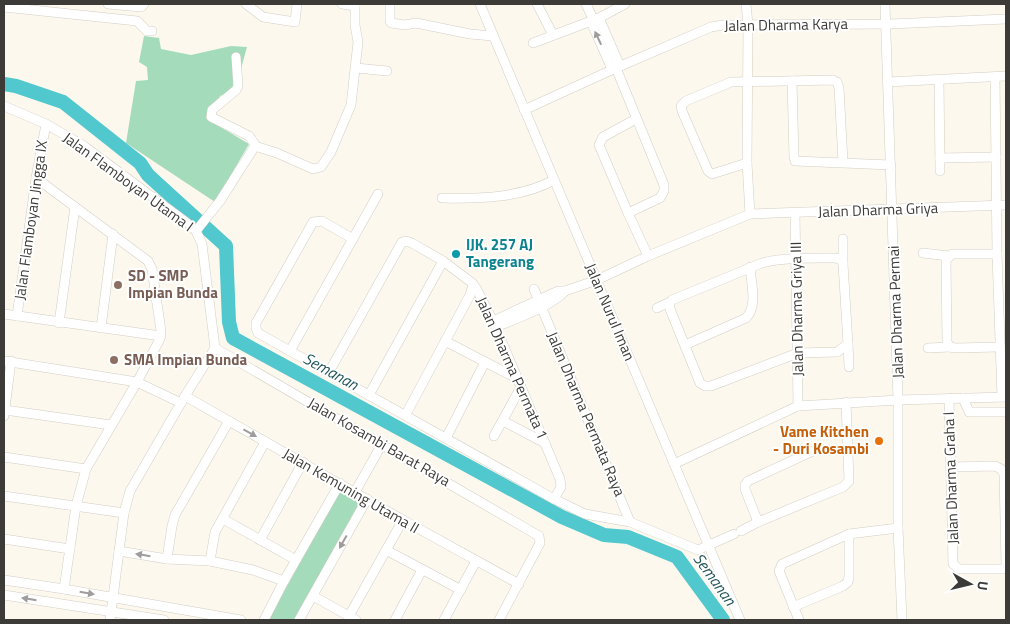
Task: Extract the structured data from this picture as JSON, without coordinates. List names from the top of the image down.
{
  "streets": {
    "street": [
      "Jalan Dharma Karya",
      "Jalan Flamboyan Utama I",
      "Jalan Dharma Griya",
      "Jalan Flamboyan Jingga IX",
      "Jalan Dharma Griya III",
      "Jalan Nurul Iman",
      "Jalan Dharma Permai",
      "Jalan Dharma Permata 1",
      "Jalan Dharma Permata Raya",
      "Jalan Kosambi Barat Raya",
      "Jalan Dharma Graha I",
      "Jalan Kemuning Utama II"
    ]
  },
  "crossings": [
    ["Jalan Dharma Karya", "Jalan Nurul Iman"],
    ["Jalan Dharma Karya", "Jalan Dharma Permai"],
    ["Jalan Flamboyan Utama I", "Jalan Flamboyan Jingga IX"],
    ["Jalan Flamboyan Utama I", "Jalan Kosambi Barat Raya"],
    ["Jalan Dharma Griya", "Jalan Dharma Griya III"],
    ["Jalan Dharma Griya", "Jalan Dharma Permai"],
    ["Jalan Kosambi Barat Raya", "Jalan Kemuning Utama II"]
  ],
  "water": ["Semanan"],
  "places": [
    "IJK. 257 AJ Tangerang",
    "SD - SMP Impian Bunda",
    "SMA Impian Bunda",
    "Vame Kitchen - Duri Kosambi"
  ],
  "north": "right"
}
